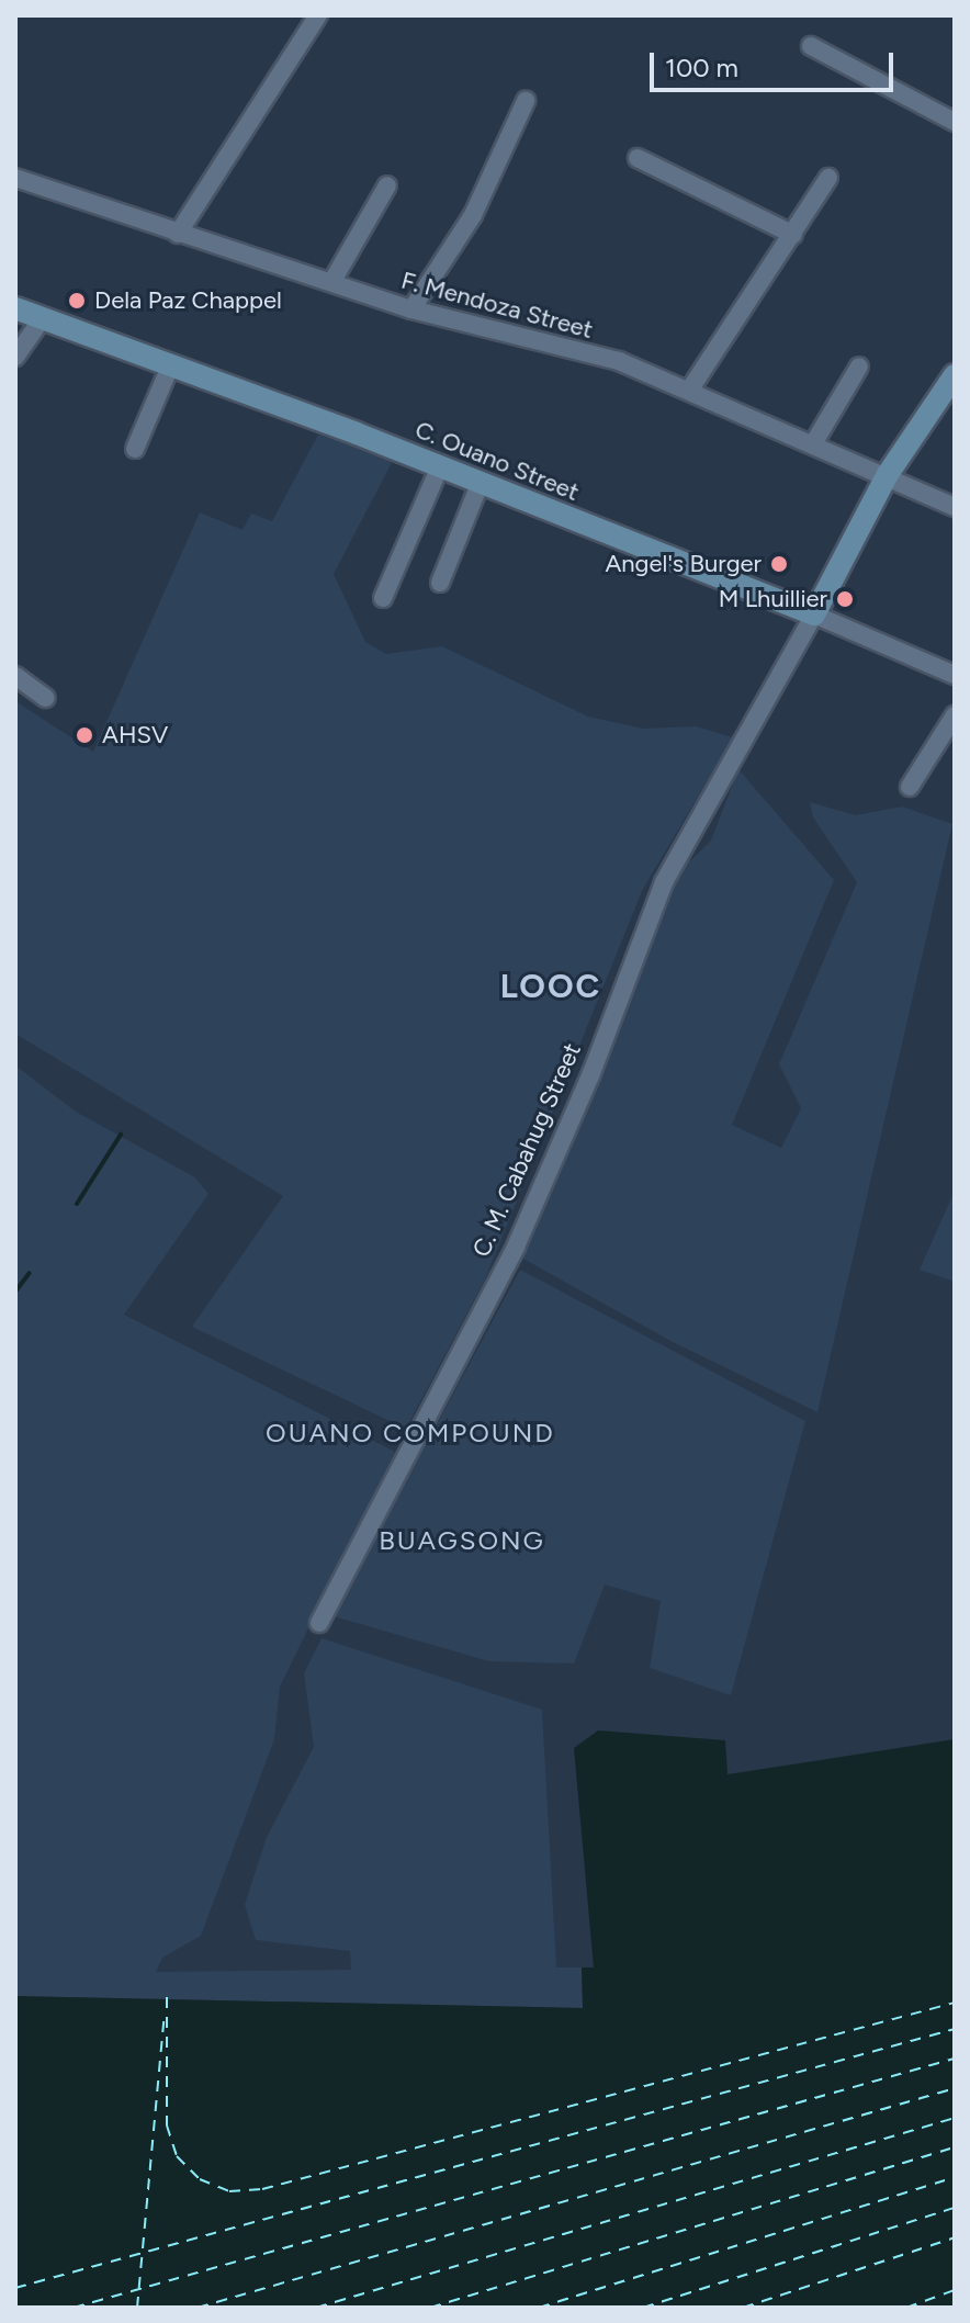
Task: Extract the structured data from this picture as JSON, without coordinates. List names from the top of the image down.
{
  "streets": {
    "street": ["F. Mendoza Street", "C. Ouano Street", "C. M. Cabahug Street"]
  },
  "crossings": [
    ["F. Mendoza Street", "C. M. Cabahug Street"],
    ["C. Ouano Street", "C. M. Cabahug Street"]
  ],
  "districts": ["LOOC", "OUANO COMPOUND", "BUAGSONG"],
  "places": [
    "Dela Paz Chappel",
    "Angel's Burger",
    "M Lhuillier",
    "AHSV"
  ],
  "scale_bar": "100 m"
}
